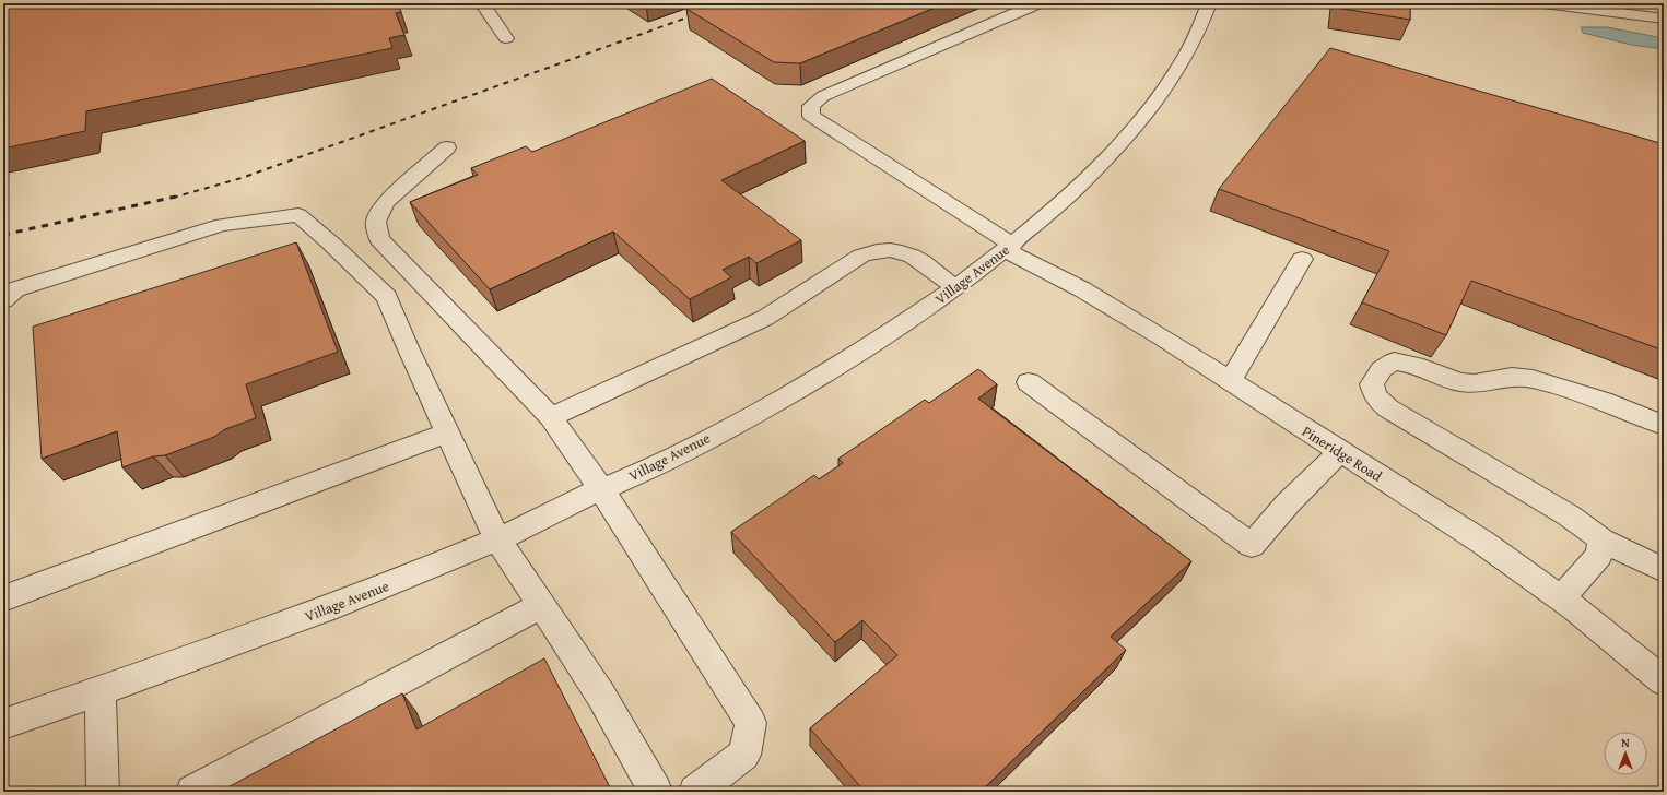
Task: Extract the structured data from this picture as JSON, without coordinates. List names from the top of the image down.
{
  "streets": {
    "street": ["Village Avenue", "Pineridge Road"]
  },
  "crossings": [
    ["Village Avenue", "Pineridge Road"]
  ],
  "north": "top"
}
